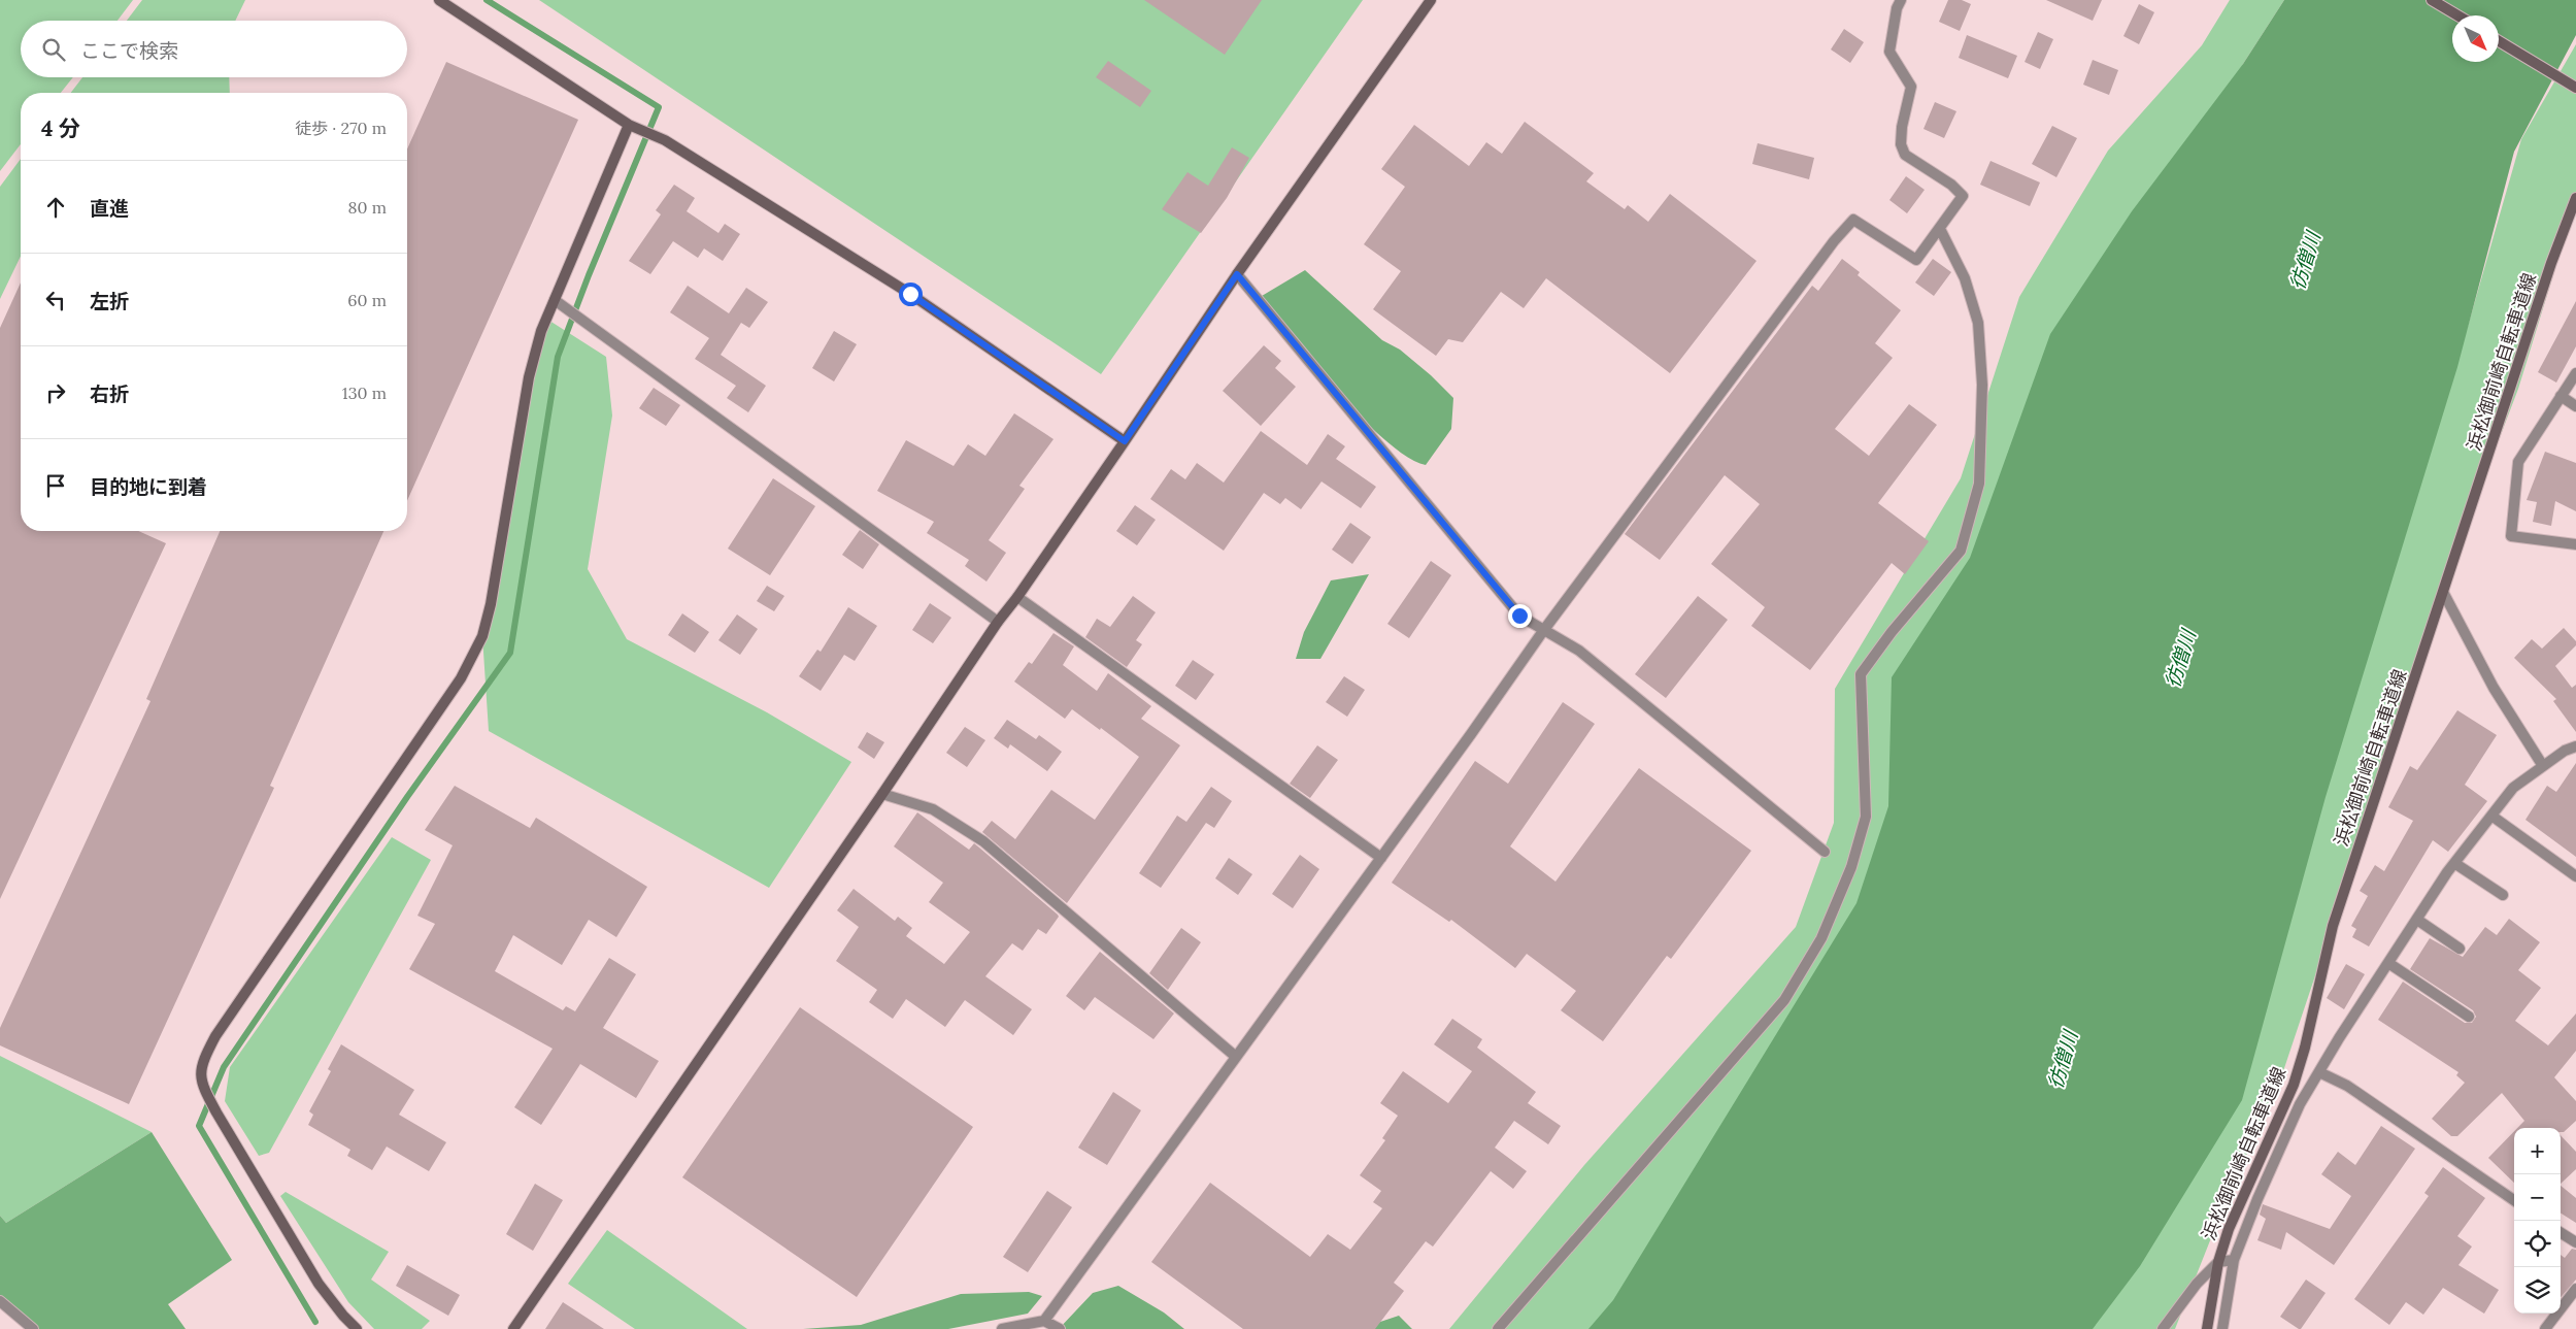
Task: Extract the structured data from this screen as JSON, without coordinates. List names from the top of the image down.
{
  "streets": {
    "street": ["浜松御前崎自転車道線"]
  },
  "water": ["彷僧川"],
  "north": "bottom right",
  "page": {
    "search": "ここで検索",
    "heading": ["4 分", "徒歩 · 270 m"],
    "list": [
      ["直進", "80 m"],
      ["左折", "60 m"],
      ["右折", "130 m"],
      "目的地に到着"
    ],
    "map_buttons": ["+", "−"]
  }
}
